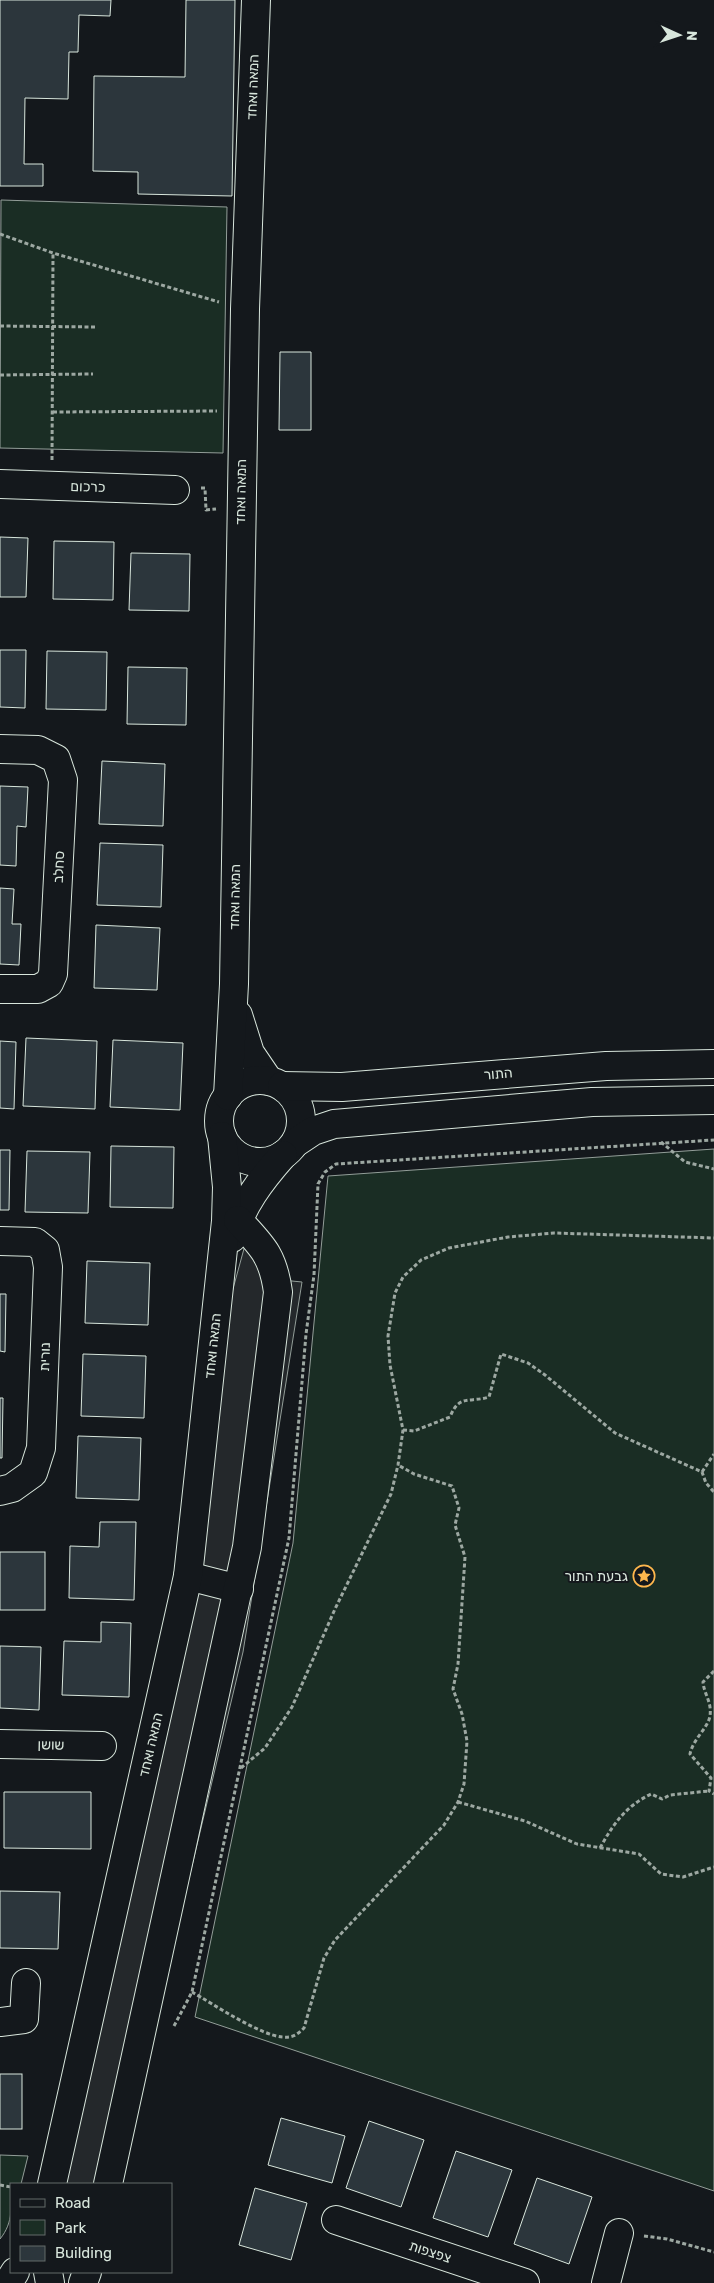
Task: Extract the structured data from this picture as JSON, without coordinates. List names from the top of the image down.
{
  "streets": {
    "street": [
      "המאה ואחד",
      "כרכום",
      "סחלב",
      "התור",
      "נורית",
      "שושן",
      "צפצפות"
    ]
  },
  "crossings": [
    ["המאה ואחד", "התור"]
  ],
  "places": {
    "place": ["גבעת התור"]
  },
  "legend": ["Road", "Park", "Building"],
  "north": "right"
}
